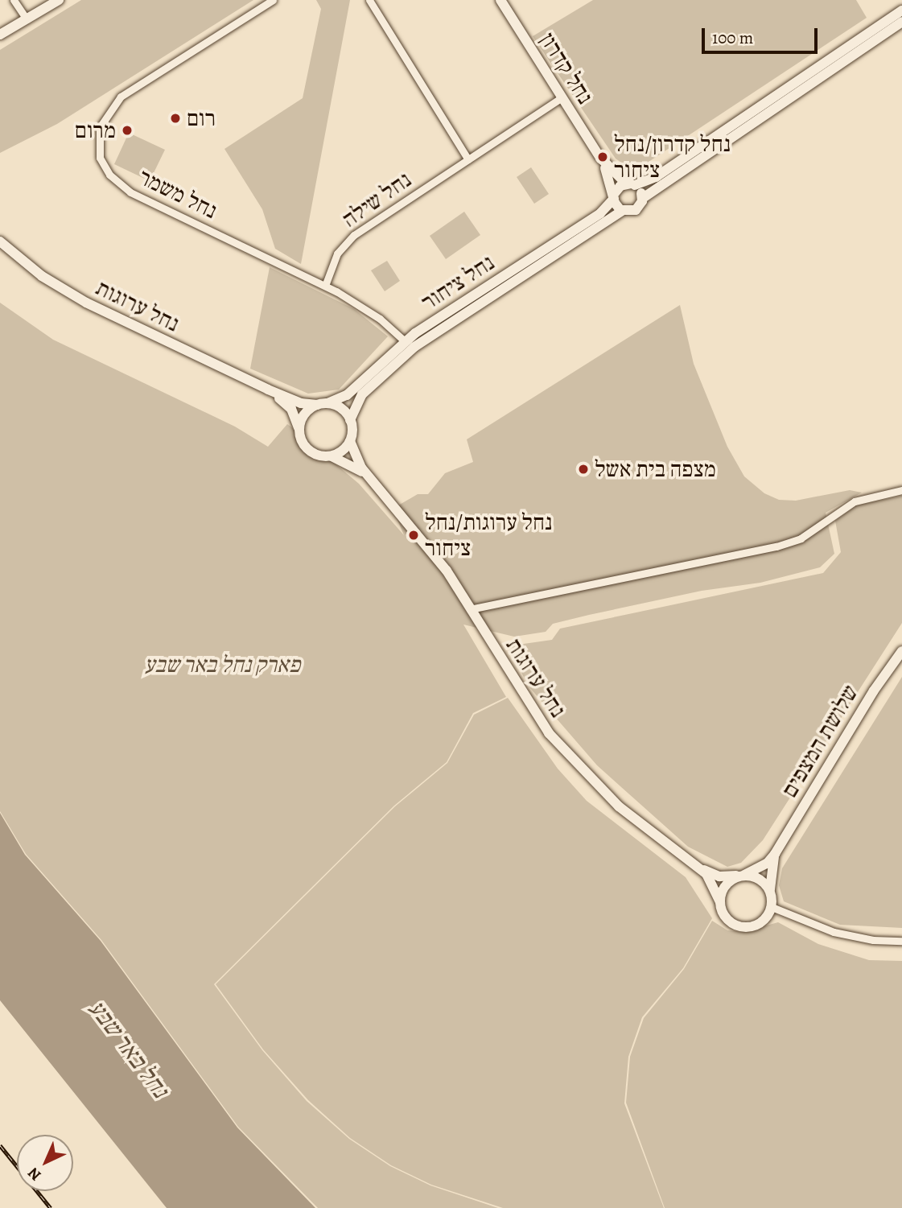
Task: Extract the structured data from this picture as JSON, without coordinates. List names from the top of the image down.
{
  "streets": {
    "street": [
      "נחל קדרון",
      "נחל משמר",
      "נחל שילה",
      "נחל ציחור",
      "נחל ערוגות",
      "שלושת המצפים"
    ]
  },
  "crossings": [
    ["נחל קדרון", "נחל שילה"],
    ["נחל קדרון", "נחל ציחור"],
    ["נחל משמר", "נחל שילה"],
    ["נחל משמר", "נחל ציחור"],
    ["נחל ציחור", "נחל ערוגות"],
    ["נחל ערוגות", "שלושת המצפים"]
  ],
  "water": ["נחל באר שבע"],
  "parks": ["פארק נחל באר שבע"],
  "places": [
    "רום",
    "מרום",
    "נחל קדרון/נחל ציחור",
    "מצפה בית אשל",
    "נחל ערוגות/נחל ציחור"
  ],
  "scale_bar": "100 m",
  "north": "bottom left"
}
